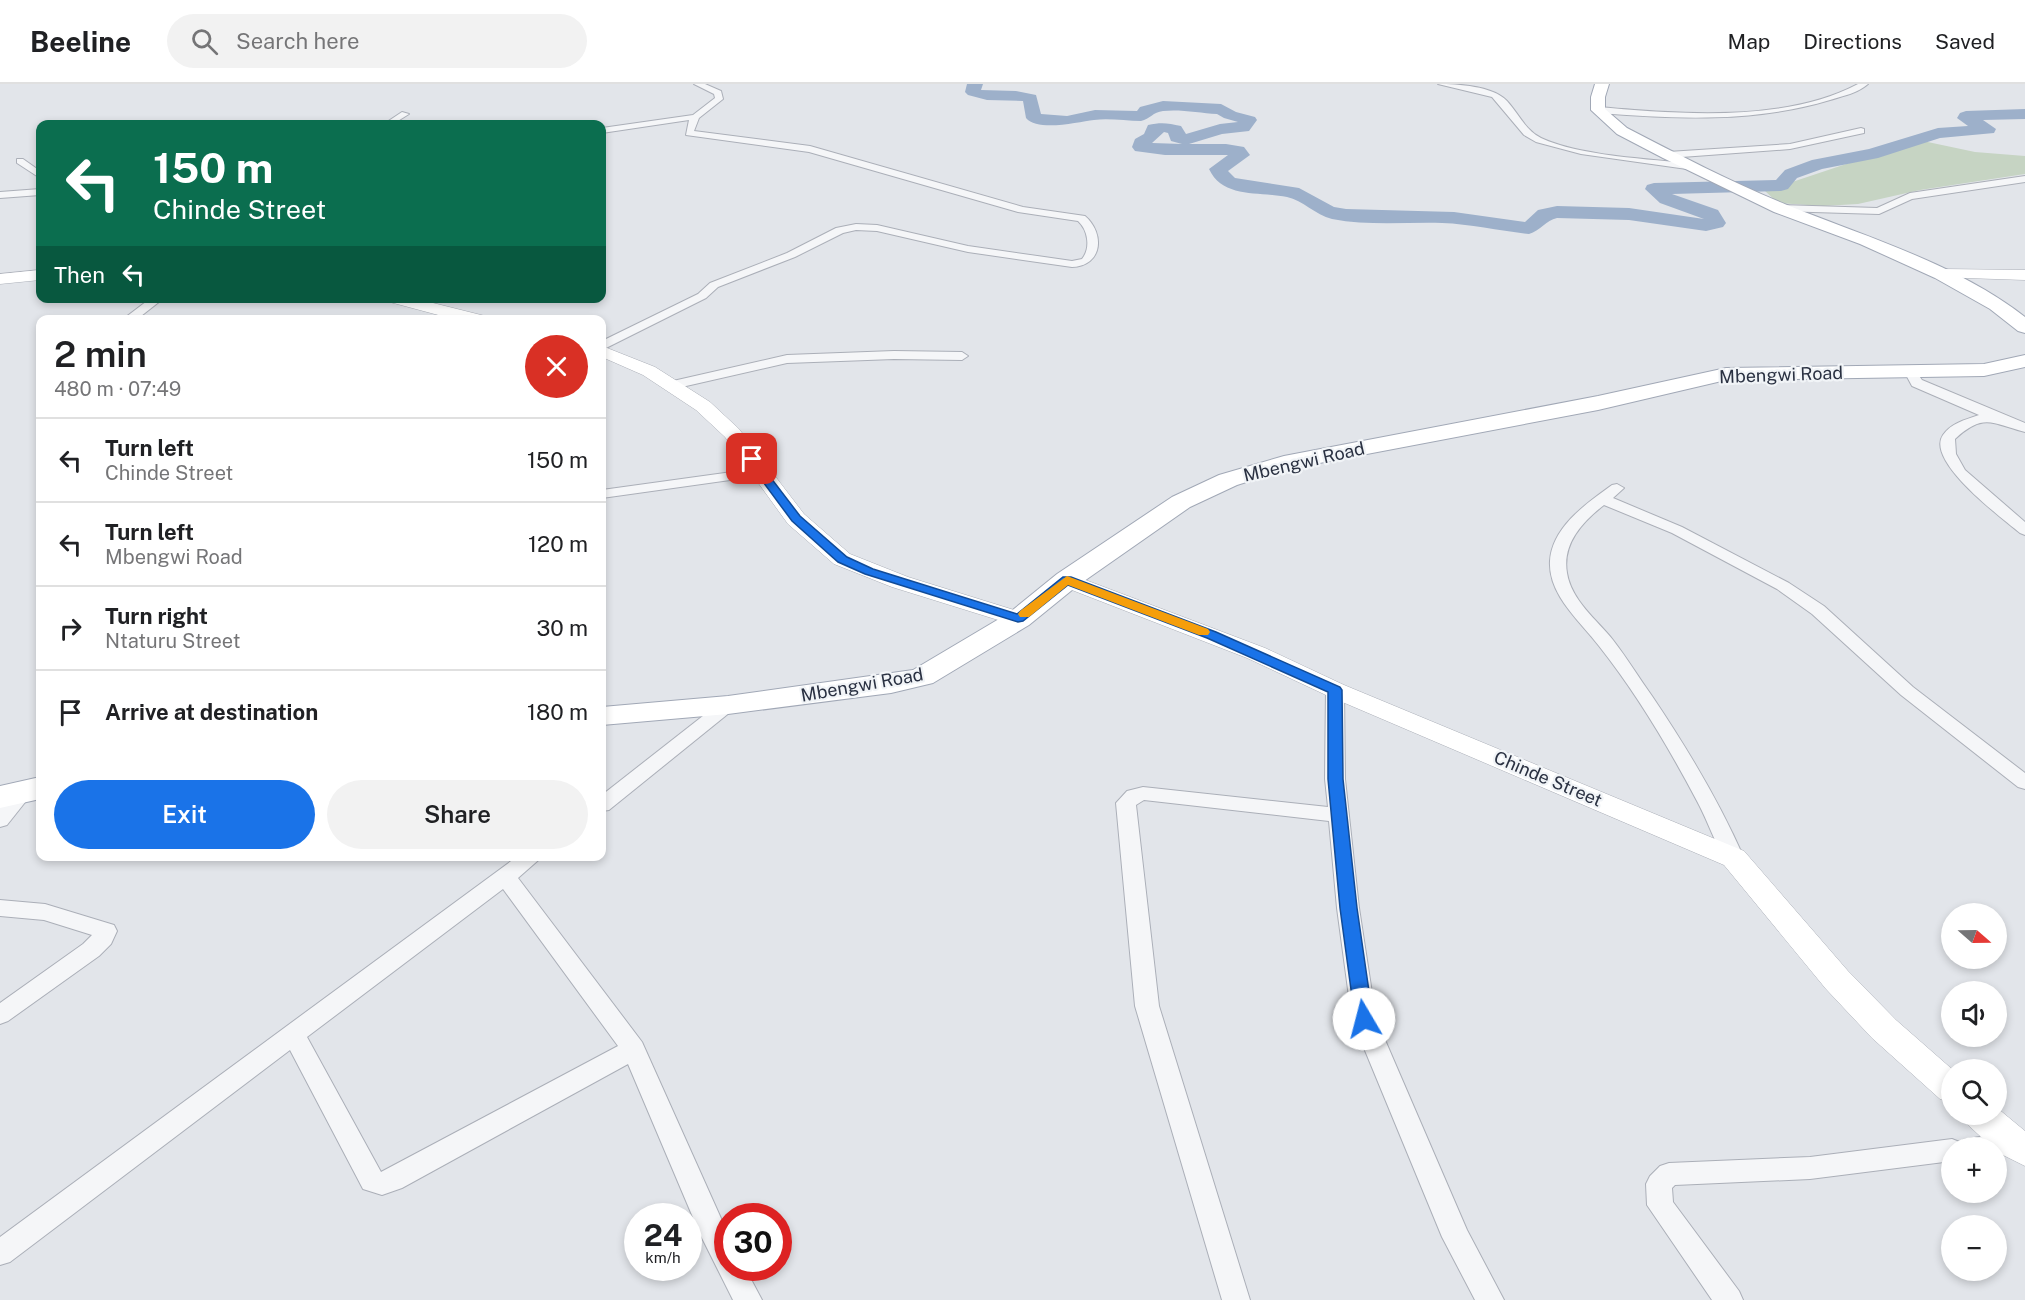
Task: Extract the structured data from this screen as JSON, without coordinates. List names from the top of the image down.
{
  "streets": {
    "main road": ["Mbengwi Road"],
    "street": ["Chinde Street"]
  },
  "crossings": [
    ["Mbengwi Road", "Chinde Street"]
  ],
  "north": "right",
  "page": {
    "header": "Beeline",
    "search": "Search here",
    "nav": ["Map", "Directions", "Saved"],
    "turn": ["150 m", "Chinde Street"],
    "then": "Then",
    "heading": ["2 min", "480 m · 07:49"],
    "list": [
      {
        "name": "Turn left",
        "note": "Chinde Street",
        "value": "150 m"
      },
      {
        "name": "Turn left",
        "note": "Mbengwi Road",
        "value": "120 m"
      },
      {
        "name": "Turn right",
        "note": "Ntaturu Street",
        "value": "30 m"
      },
      {
        "name": "Arrive at destination",
        "value": "180 m"
      }
    ],
    "buttons": ["Exit", "Share"],
    "map_buttons": ["+", "−"],
    "speed": "24 km/h",
    "limit": "30"
  }
}
